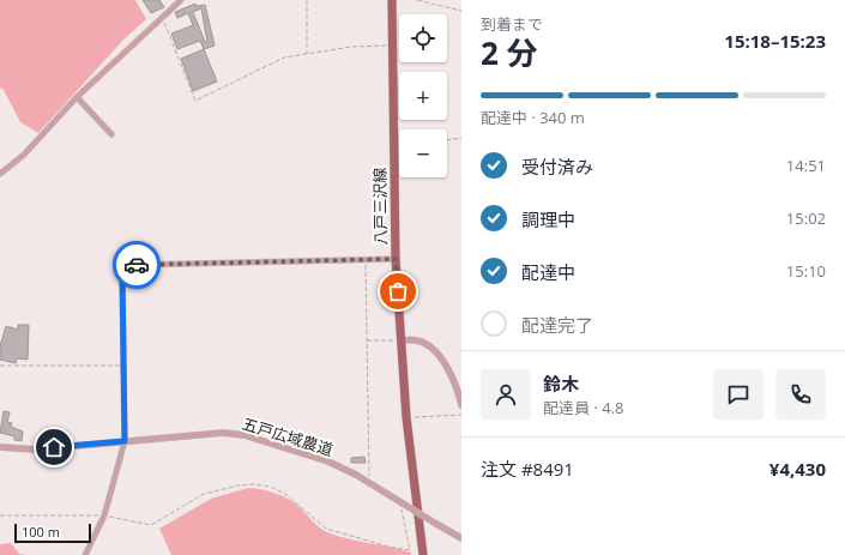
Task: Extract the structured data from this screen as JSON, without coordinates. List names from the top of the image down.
{
  "streets": {
    "main road": ["八戸三沢線"],
    "street": ["五戸広域農道"]
  },
  "scale_bar": "100 m",
  "page": {
    "heading": ["2 分", "到着まで", "15:18–15:23"],
    "panel": [
      "鈴木",
      "配達員 · 4.8",
      "注文 #8491",
      "¥4,430"
    ],
    "map_buttons": ["+", "−"],
    "bar": "配達中 · 340 m",
    "list": [
      ["受付済み", "14:51"],
      ["調理中", "15:02"],
      ["配達中", "15:10"],
      "配達完了"
    ],
    "scale": "100 m"
  }
}
